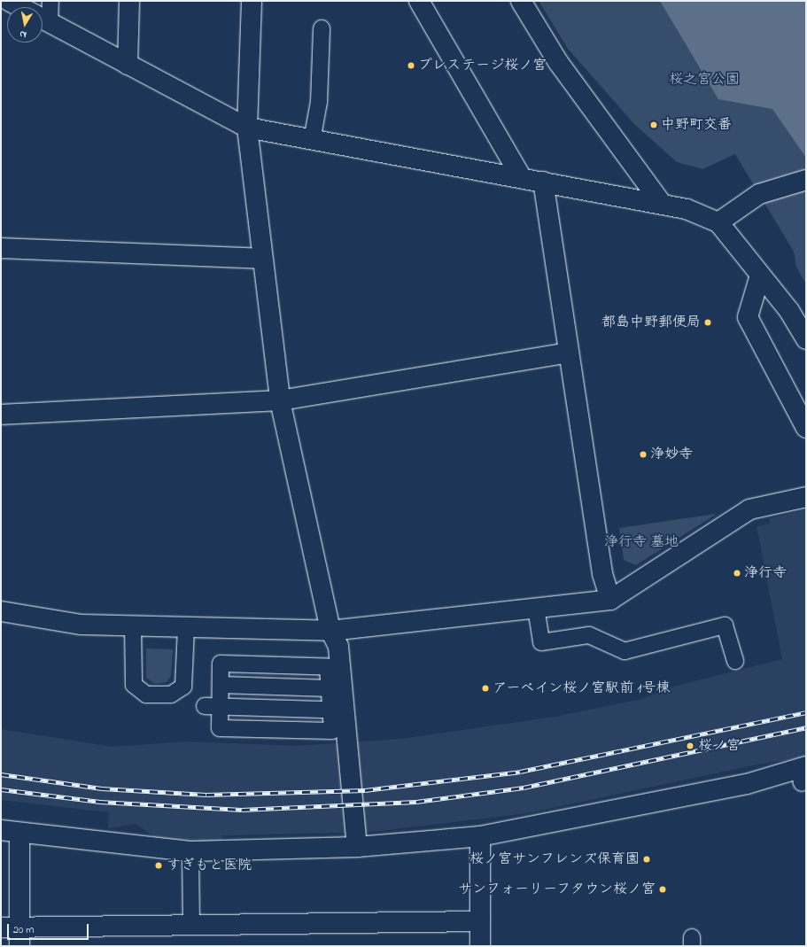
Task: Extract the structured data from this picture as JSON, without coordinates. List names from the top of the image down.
{
  "parks": ["桜之宮公園", "浄行寺 墓地"],
  "places": [
    "プレステージ桜ノ宮",
    "中野町交番",
    "都島中野郵便局",
    "浄妙寺",
    "浄行寺",
    "アーベイン桜ノ宮駅前 1号棟",
    "桜ノ宮",
    "桜ノ宮サンフレンズ保育園",
    "すぎもと医院",
    "サンフォーリーフタウン桜ノ宮"
  ],
  "scale_bar": "20 m",
  "north": "bottom"
}
